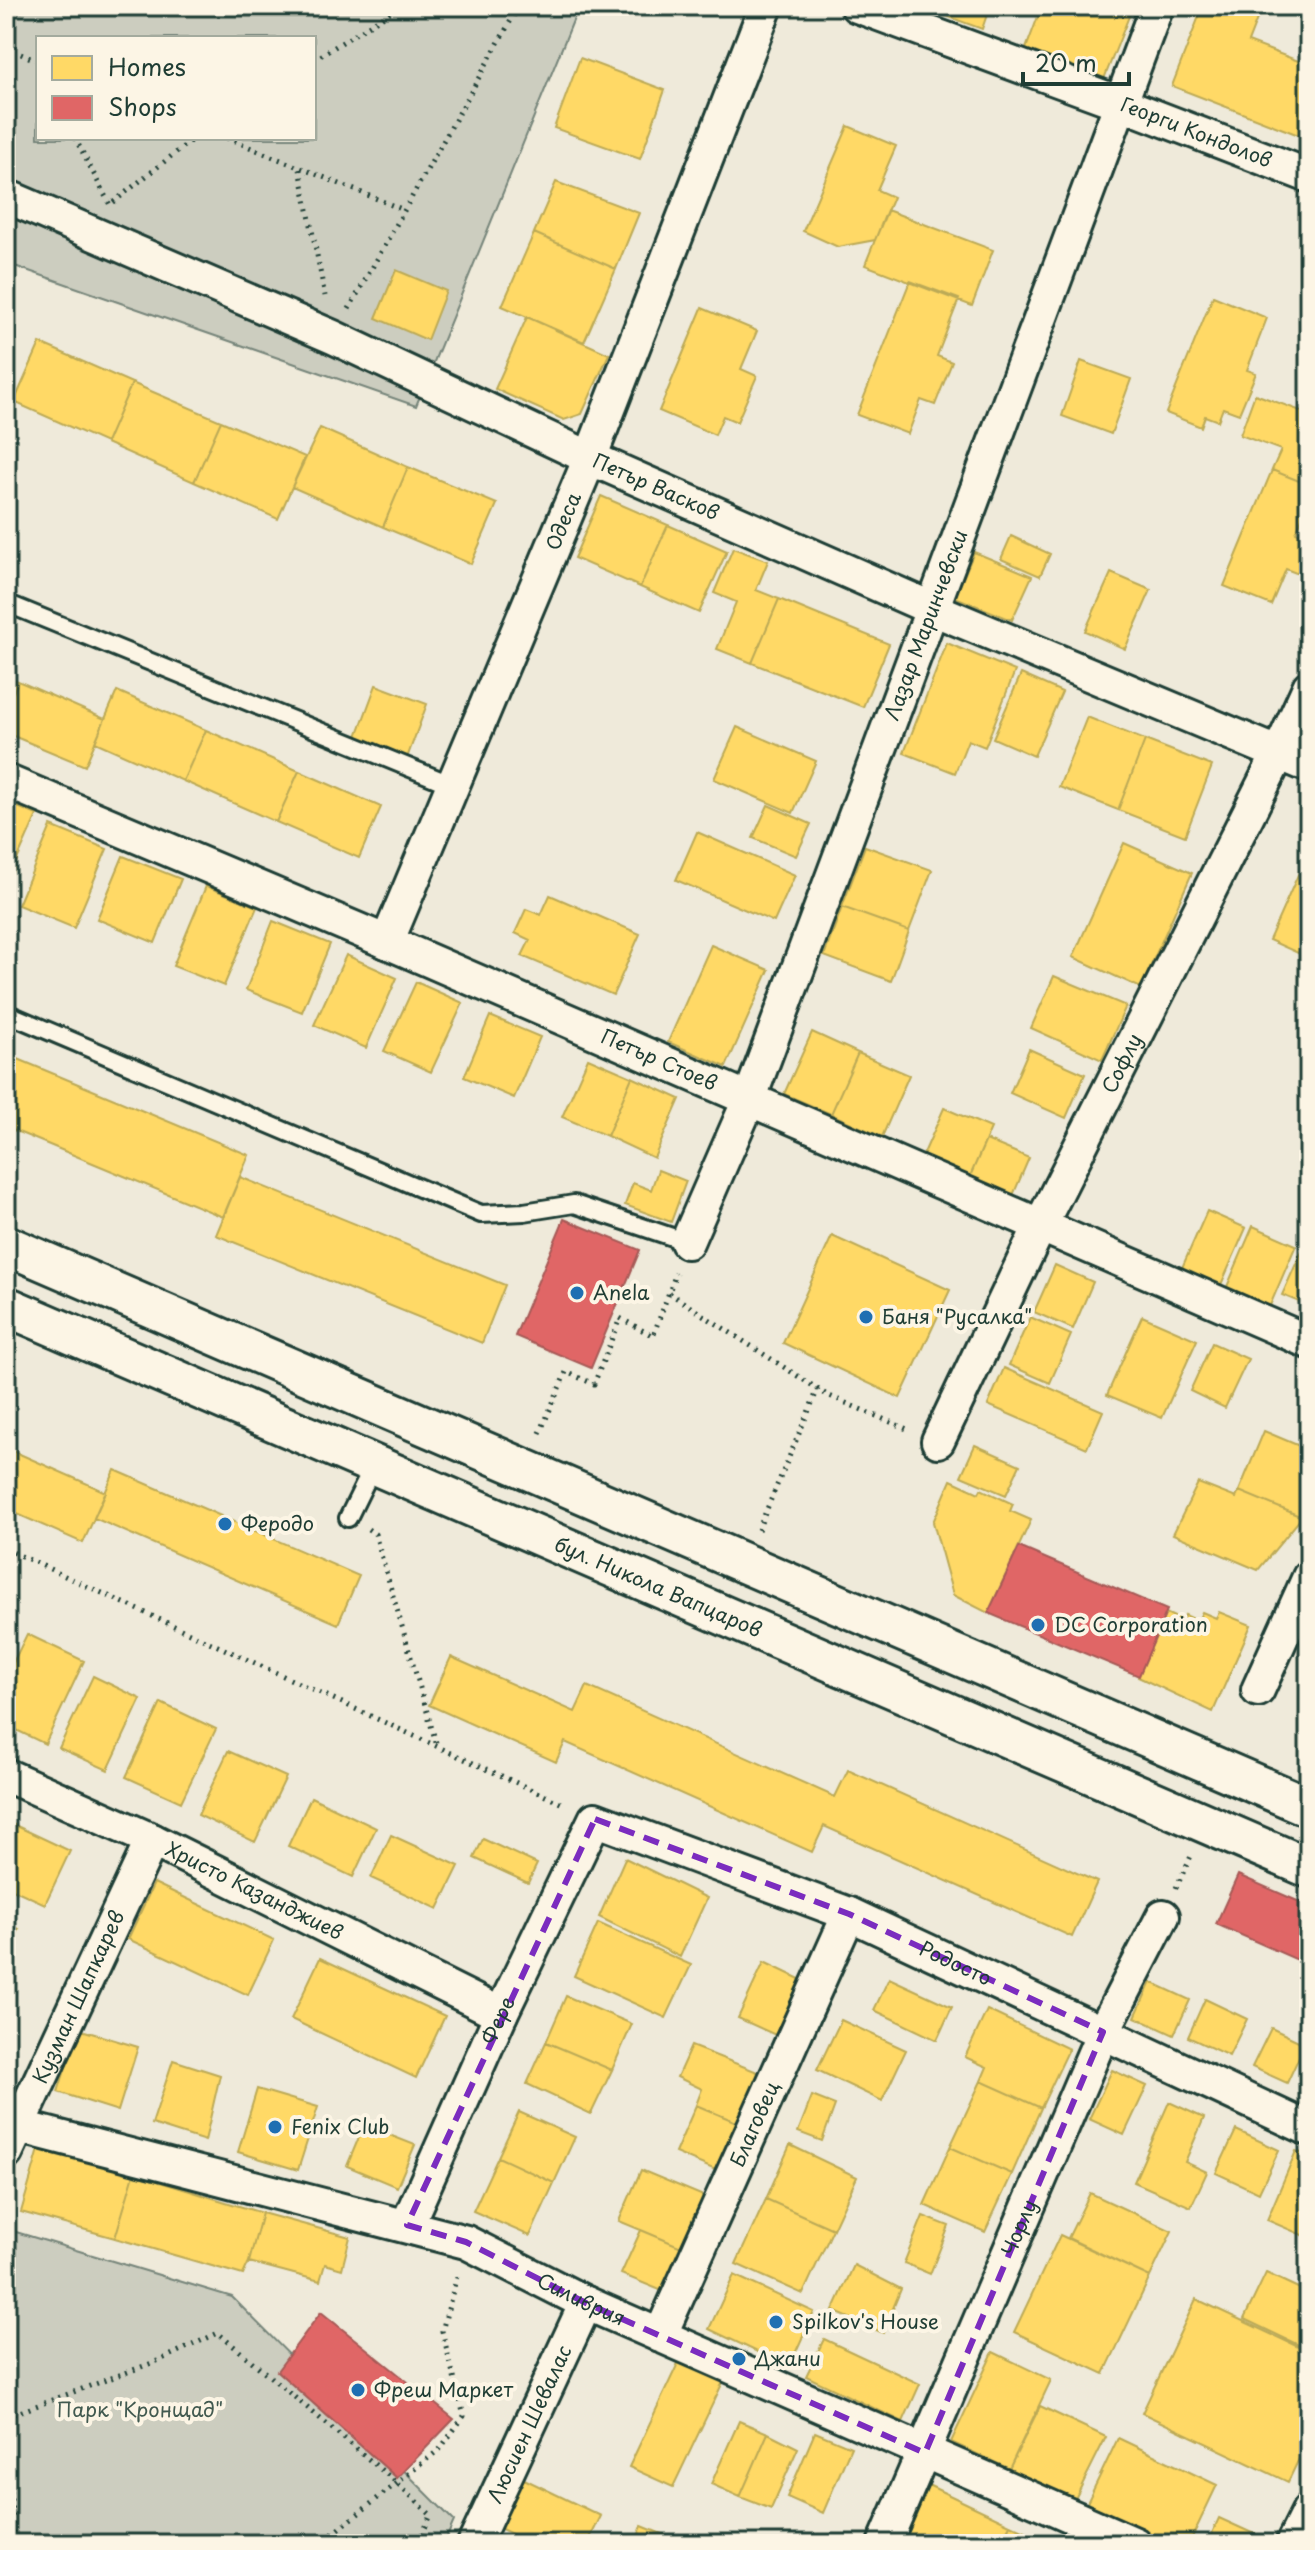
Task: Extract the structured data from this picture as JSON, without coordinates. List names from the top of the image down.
{
  "streets": {
    "street": [
      "Георги Кондолов",
      "Петър Васков",
      "Одеса",
      "Лазар Маринчевски",
      "Петър Стоев",
      "Софлу",
      "бул. Никола Вапцаров",
      "Христо Казанджиев",
      "Родосто",
      "Кузман Шапкарев",
      "Фере",
      "Благовец",
      "Чорлу",
      "Силиврия",
      "Люсиен Шевалас"
    ]
  },
  "crossings": [
    ["Георги Кондолов", "Лазар Маринчевски"],
    ["Петър Васков", "Одеса"],
    ["Петър Васков", "Лазар Маринчевски"],
    ["Петър Васков", "Софлу"],
    ["Одеса", "Петър Стоев"],
    ["Лазар Маринчевски", "Петър Стоев"],
    ["Петър Стоев", "Софлу"],
    ["Христо Казанджиев", "Кузман Шапкарев"],
    ["Христо Казанджиев", "Фере"],
    ["Родосто", "Фере"],
    ["Родосто", "Благовец"],
    ["Родосто", "Чорлу"],
    ["Кузман Шапкарев", "Силиврия"],
    ["Фере", "Силиврия"],
    ["Благовец", "Силиврия"],
    ["Чорлу", "Силиврия"],
    ["Силиврия", "Люсиен Шевалас"]
  ],
  "parks": ["Парк \"Кронщад\""],
  "places": [
    "Anela",
    "Баня \"Русалка\"",
    "Феродо",
    "DC Corporation",
    "Fenix Club",
    "Spilkov's House",
    "Джани",
    "Фреш Маркет"
  ],
  "legend": ["Homes", "Shops"],
  "scale_bar": "20 m"
}
